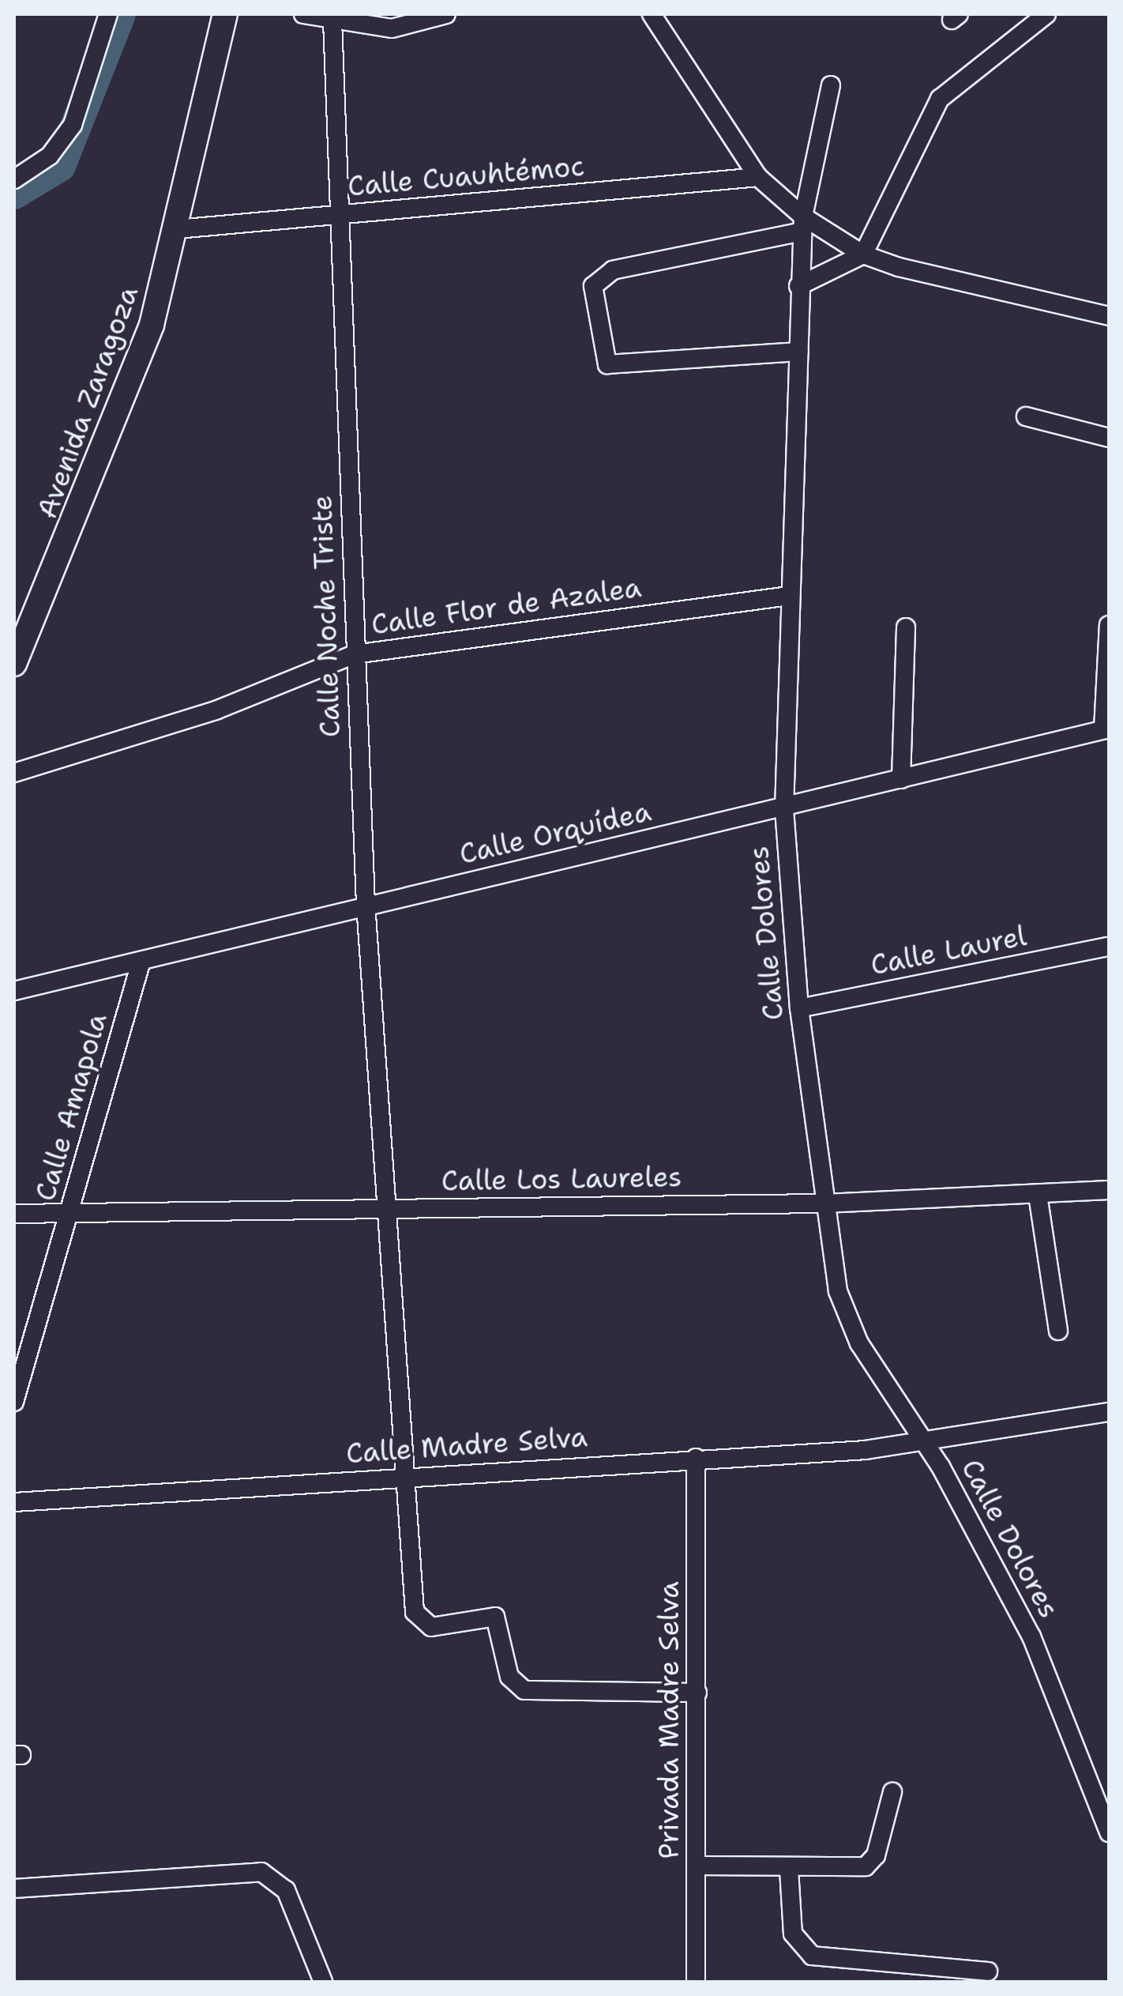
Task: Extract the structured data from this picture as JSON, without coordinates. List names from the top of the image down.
{
  "streets": {
    "main road": ["Avenida Zaragoza"],
    "street": [
      "Calle Cuauhtémoc",
      "Calle Flor de Azalea",
      "Calle Noche Triste",
      "Calle Orquídea",
      "Calle Dolores",
      "Calle Laurel",
      "Calle Amapola",
      "Calle Los Laureles",
      "Calle Madre Selva",
      "Privada Madre Selva"
    ]
  },
  "crossings": [
    ["Calle Cuauhtémoc", "Avenida Zaragoza"],
    ["Calle Cuauhtémoc", "Calle Noche Triste"],
    ["Calle Flor de Azalea", "Calle Noche Triste"],
    ["Calle Flor de Azalea", "Calle Dolores"],
    ["Calle Noche Triste", "Calle Orquídea"],
    ["Calle Noche Triste", "Calle Los Laureles"],
    ["Calle Noche Triste", "Calle Madre Selva"],
    ["Calle Noche Triste", "Privada Madre Selva"],
    ["Calle Orquídea", "Calle Dolores"],
    ["Calle Orquídea", "Calle Amapola"],
    ["Calle Dolores", "Calle Laurel"],
    ["Calle Dolores", "Calle Los Laureles"],
    ["Calle Dolores", "Calle Madre Selva"],
    ["Calle Amapola", "Calle Los Laureles"],
    ["Calle Madre Selva", "Privada Madre Selva"]
  ]
}
